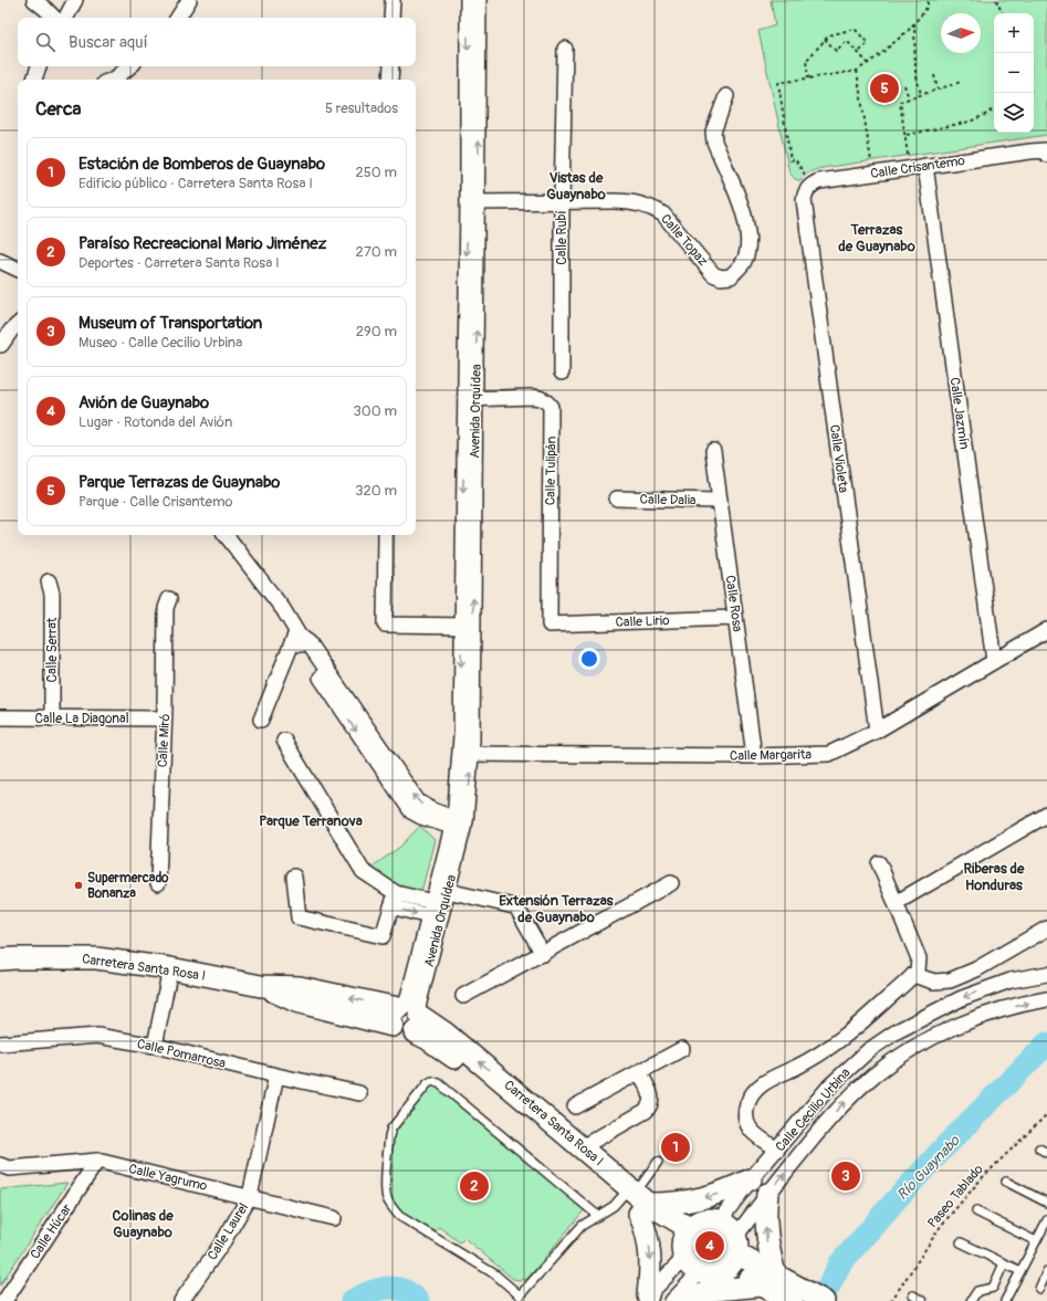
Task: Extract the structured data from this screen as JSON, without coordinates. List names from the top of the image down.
{
  "streets": {
    "street": [
      "Calle Crisantemo",
      "Calle Rubí",
      "Calle Topaz",
      "Avenida Orquídea",
      "Calle Jazmín",
      "Calle Violeta",
      "Calle Tulipán",
      "Calle Dalia",
      "Calle Rosa",
      "Calle Lirio",
      "Calle Serrat",
      "Calle La Diagonal",
      "Calle Miró",
      "Calle Margarita",
      "Carretera Santa Rosa I",
      "Calle Pomarrosa",
      "Calle Cecilio Urbina",
      "Calle Yagrumo",
      "Calle Húcar",
      "Calle Laurel"
    ],
    "path": ["Paseo Tablado"]
  },
  "crossings": [
    ["Calle Crisantemo", "Calle Jazmín"],
    ["Calle Crisantemo", "Calle Violeta"],
    ["Calle Rubí", "Calle Topaz"],
    ["Calle Topaz", "Avenida Orquídea"],
    ["Avenida Orquídea", "Calle Tulipán"],
    ["Avenida Orquídea", "Calle Margarita"],
    ["Avenida Orquídea", "Carretera Santa Rosa I"],
    ["Calle Jazmín", "Calle Margarita"],
    ["Calle Violeta", "Calle Margarita"],
    ["Calle Tulipán", "Calle Lirio"],
    ["Calle Dalia", "Calle Rosa"],
    ["Calle Rosa", "Calle Lirio"],
    ["Calle Rosa", "Calle Margarita"],
    ["Calle Serrat", "Calle La Diagonal"],
    ["Calle La Diagonal", "Calle Miró"],
    ["Carretera Santa Rosa I", "Calle Cecilio Urbina"],
    ["Calle Pomarrosa", "Calle Laurel"],
    ["Calle Yagrumo", "Calle Húcar"],
    ["Calle Yagrumo", "Calle Laurel"]
  ],
  "districts": [
    "Vistas de Guaynabo",
    "Terrazas de Guaynabo",
    "Parque Terranova",
    "Riberas de Honduras",
    "Extensión Terrazas de Guaynabo",
    "Colinas de Guaynabo"
  ],
  "water": ["Río Guaynabo"],
  "places": ["Supermercado Bonanza"],
  "north": "right",
  "page": {
    "map_buttons": ["+", "−"],
    "search": "Buscar aquí",
    "pins": [
      "5",
      "1",
      "3",
      "2",
      "4"
    ],
    "heading": ["Cerca", "5 resultados"],
    "list": [
      {
        "mark": "1",
        "name": "Estación de Bomberos de Guaynabo",
        "note": "Edificio público · Carretera Santa Rosa I",
        "value": "250 m"
      },
      {
        "mark": "2",
        "name": "Paraíso Recreacional Mario Jiménez",
        "note": "Deportes · Carretera Santa Rosa I",
        "value": "270 m"
      },
      {
        "mark": "3",
        "name": "Museum of Transportation",
        "note": "Museo · Calle Cecilio Urbina",
        "value": "290 m"
      },
      {
        "mark": "4",
        "name": "Avión de Guaynabo",
        "note": "Lugar · Rotonda del Avión",
        "value": "300 m"
      },
      {
        "mark": "5",
        "name": "Parque Terrazas de Guaynabo",
        "note": "Parque · Calle Crisantemo",
        "value": "320 m"
      }
    ]
  }
}
